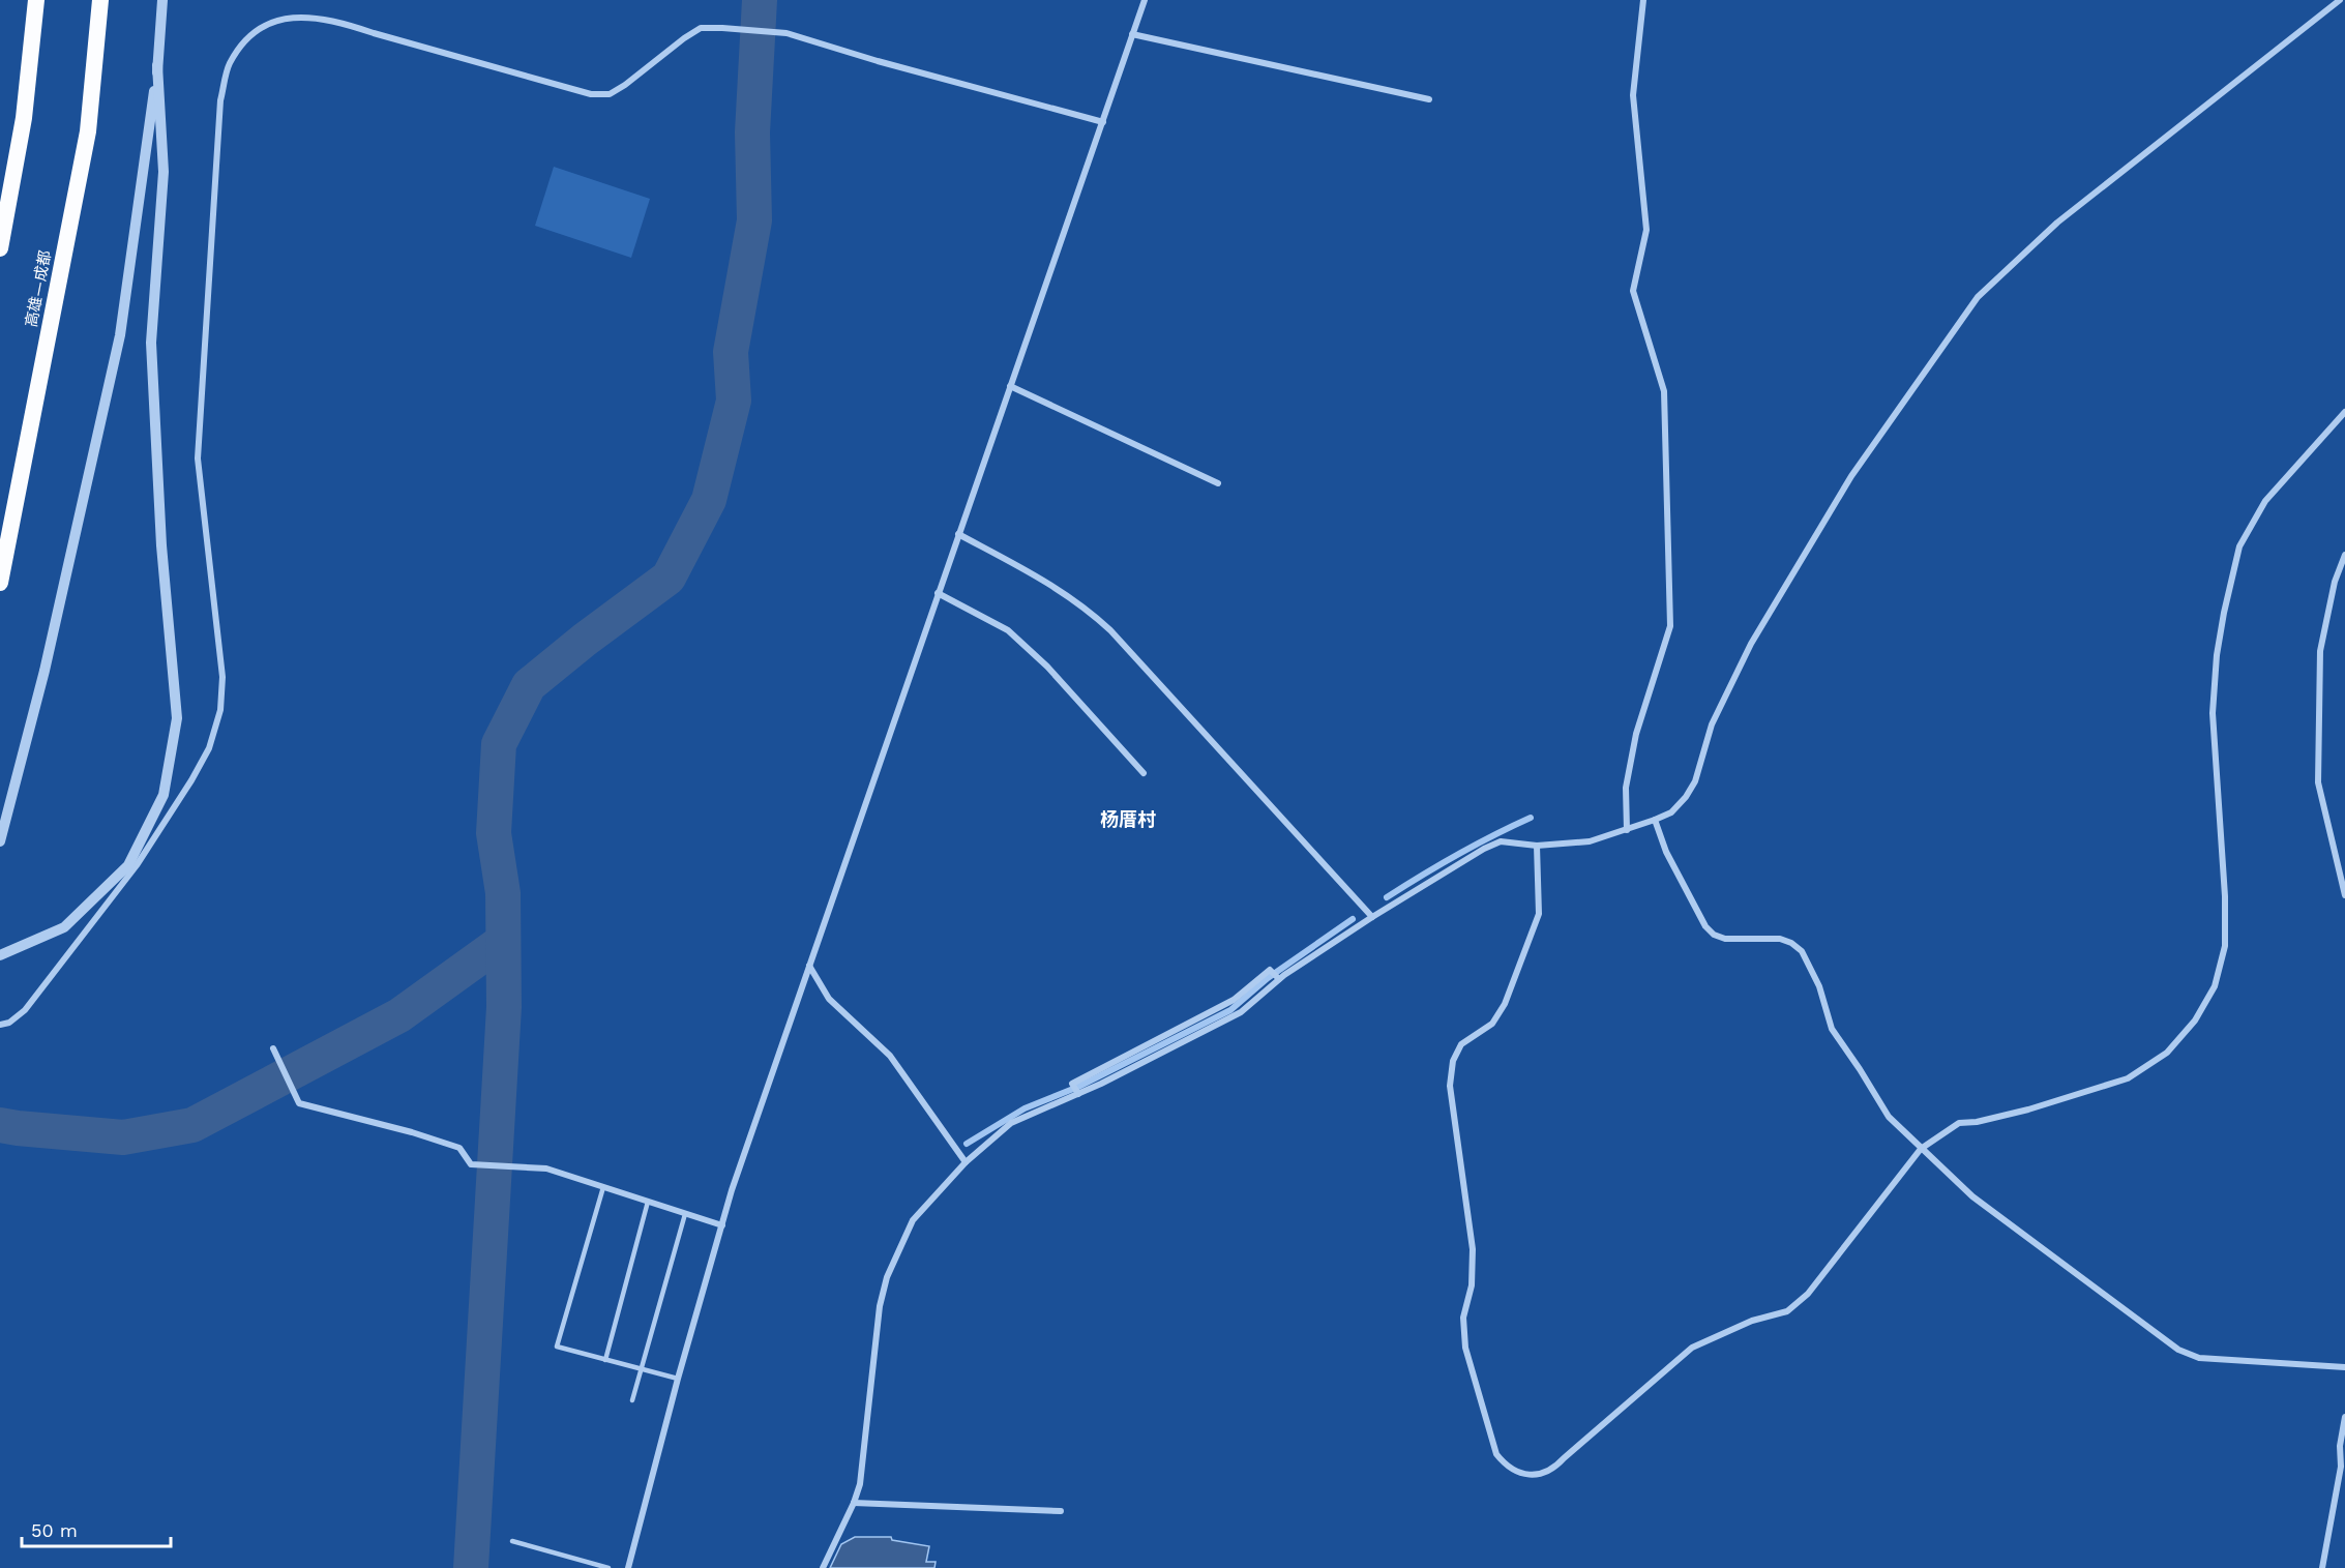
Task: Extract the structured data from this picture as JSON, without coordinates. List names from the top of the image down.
{
  "streets": {
    "highway": ["高雄—成都"]
  },
  "districts": ["杨厝村"],
  "scale_bar": "50 m"
}
